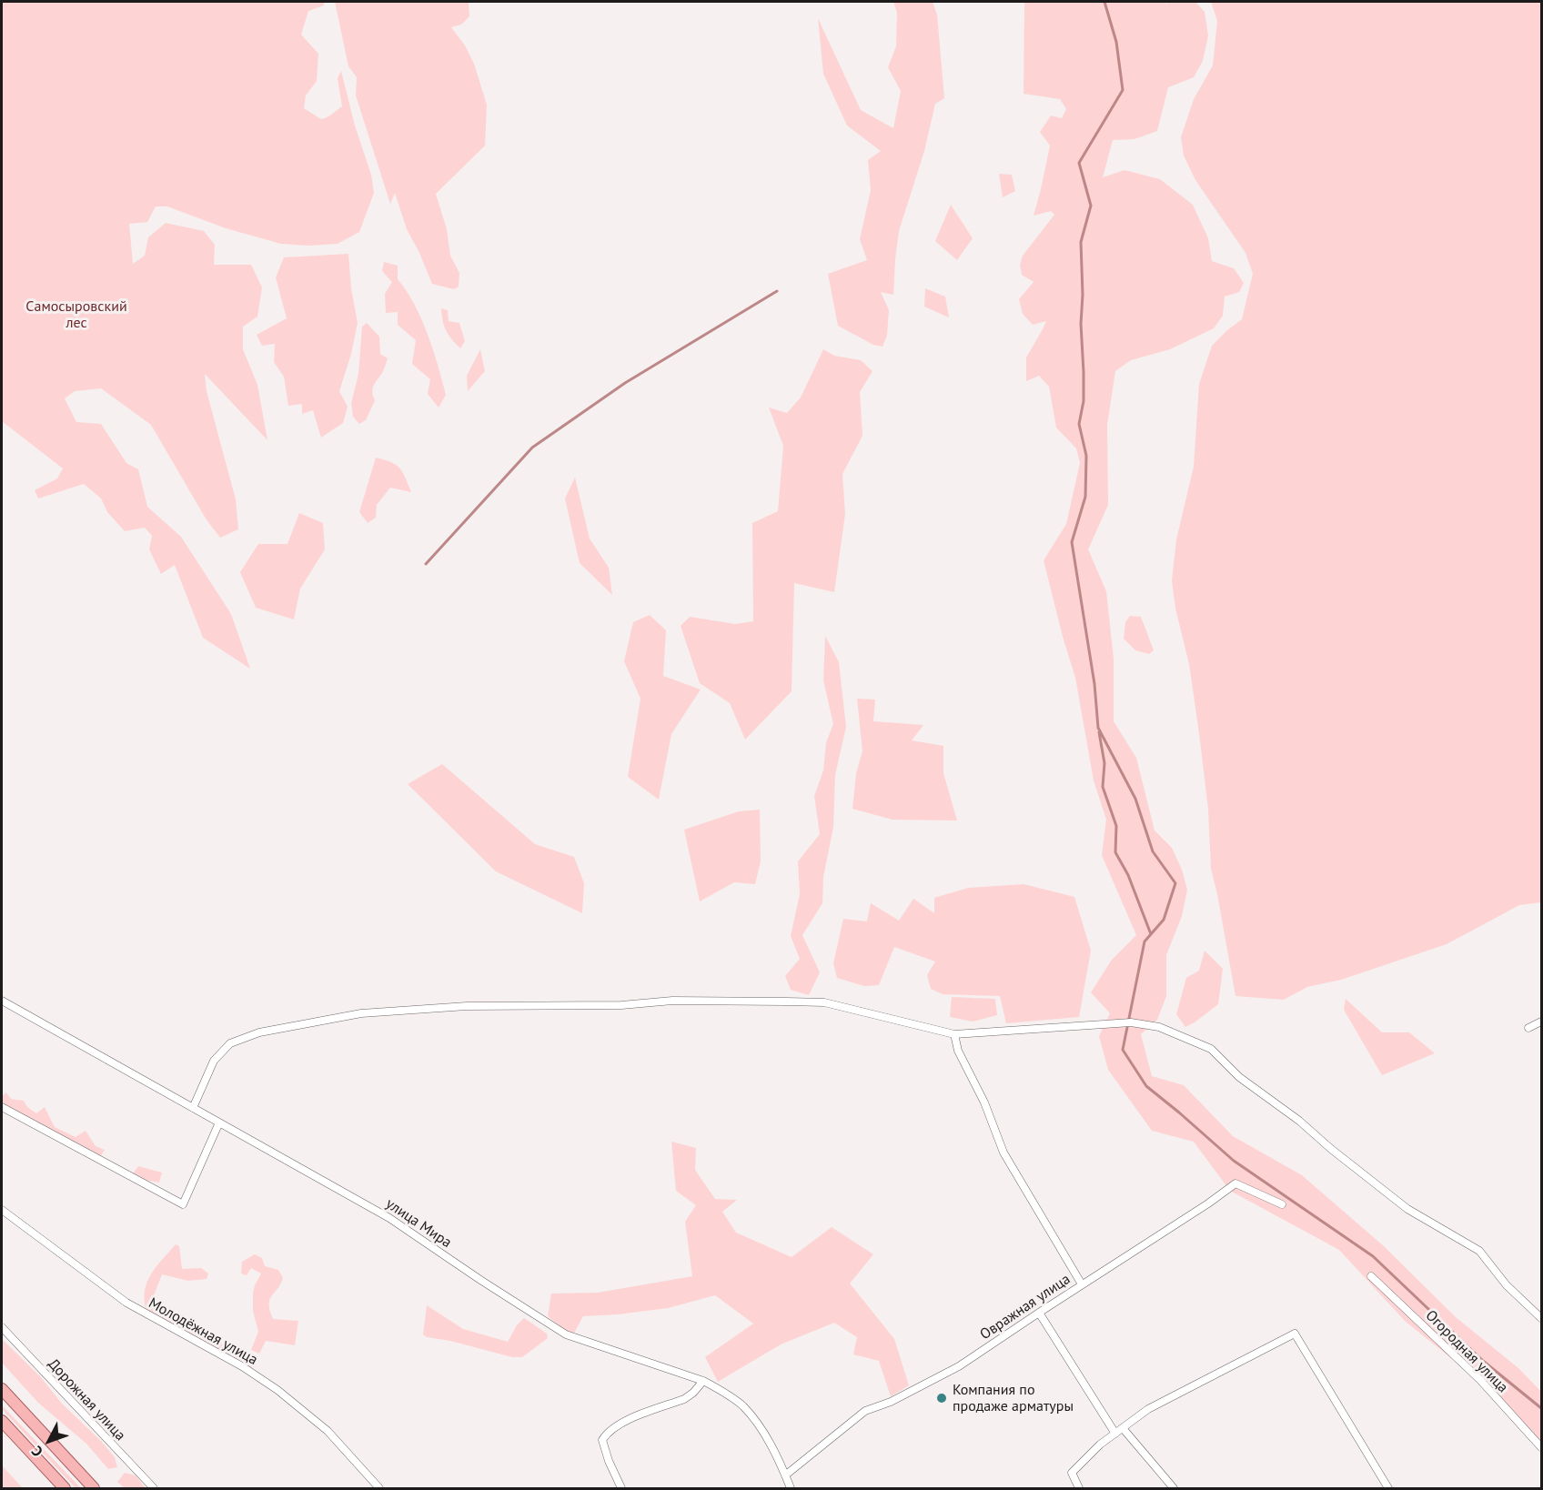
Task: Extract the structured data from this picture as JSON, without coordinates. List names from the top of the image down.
{
  "streets": {
    "street": [
      "улица Мира",
      "Овражная улица",
      "Молодёжная улица",
      "Огородная улица",
      "Дорожная улица"
    ]
  },
  "crossings": [
    ["улица Мира", "Овражная улица"]
  ],
  "parks": ["Самосыровский лес"],
  "places": ["Компания по продаже арматуры"],
  "north": "bottom left"
}
